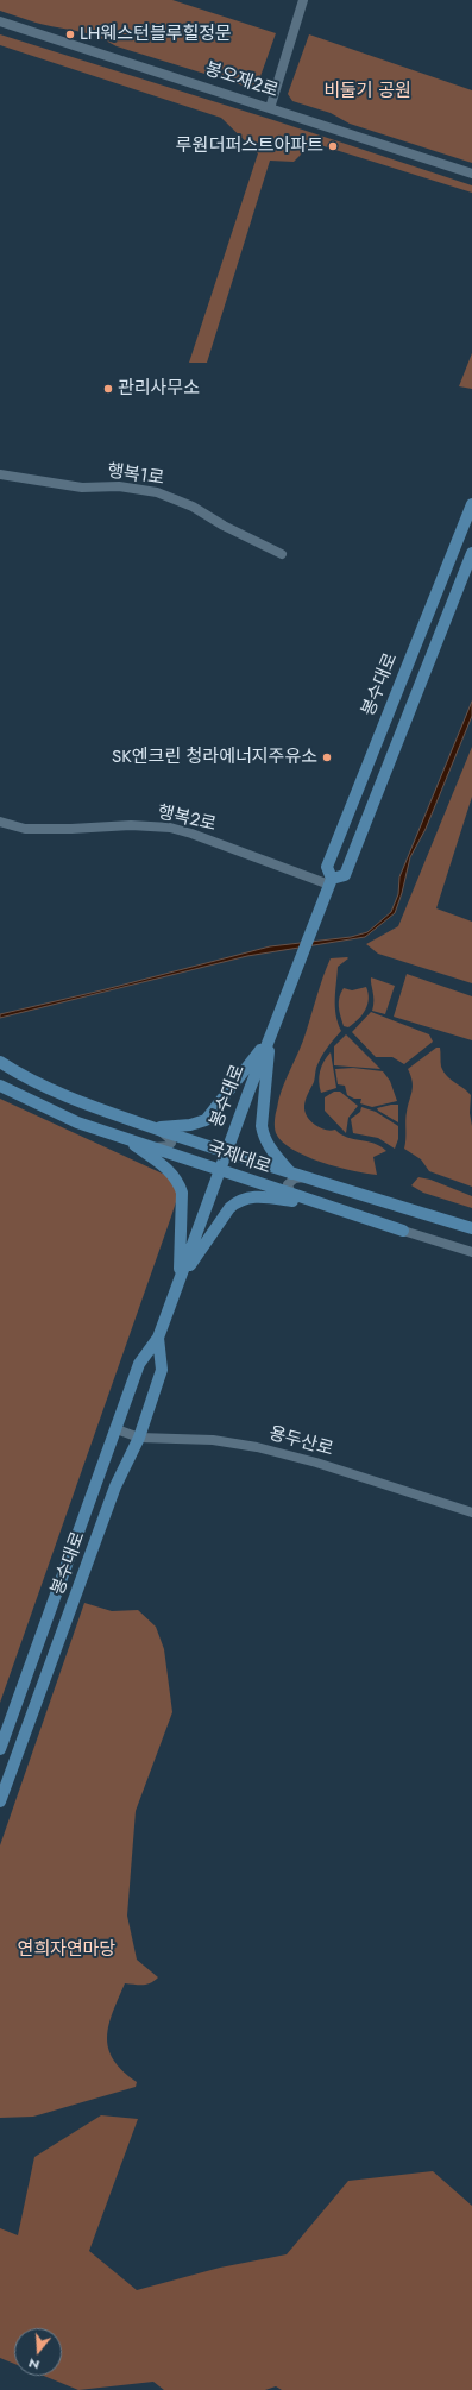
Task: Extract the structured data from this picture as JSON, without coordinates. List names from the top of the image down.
{
  "streets": {
    "main road": ["봉수대로", "국제대로"],
    "street": [
      "봉오재2로",
      "행복1로",
      "행복2로",
      "용두산로"
    ]
  },
  "crossings": [
    ["봉수대로", "행복2로"],
    ["봉수대로", "국제대로"],
    ["봉수대로", "용두산로"]
  ],
  "parks": ["비둘기 공원", "연희자연마당"],
  "places": [
    "LH웨스턴블루힐정문",
    "루원더퍼스트아파트",
    "관리사무소",
    "SK엔크린 청라에너지주유소"
  ],
  "north": "bottom"
}
